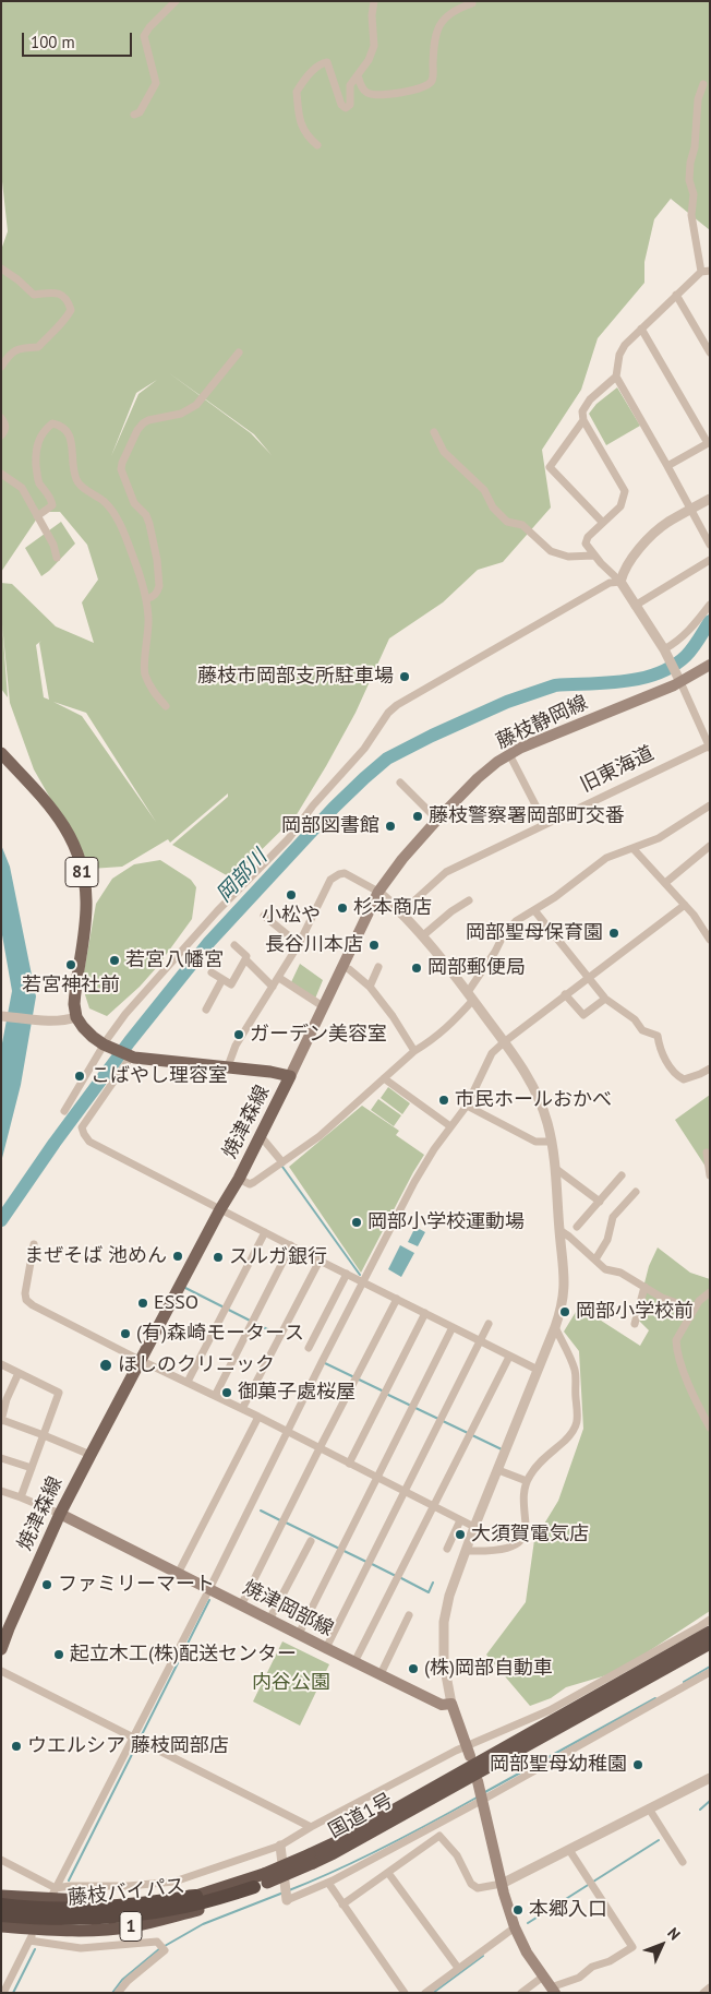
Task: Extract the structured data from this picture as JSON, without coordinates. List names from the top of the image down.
{
  "streets": {
    "highway": ["国道1号", "藤枝バイパス", "1"],
    "main road": [
      "藤枝静岡線",
      "81",
      "焼津森線",
      "焼津岡部線"
    ],
    "street": ["旧東海道"]
  },
  "crossings": [
    ["藤枝静岡線", "焼津森線"],
    ["81", "焼津森線"],
    ["焼津森線", "焼津岡部線"],
    ["国道1号", "藤枝バイパス"]
  ],
  "water": ["岡部川"],
  "parks": ["内谷公園"],
  "places": [
    "藤枝市岡部支所駐車場",
    "藤枝警察署岡部町交番",
    "岡部図書館",
    "小松や",
    "杉本商店",
    "岡部聖母保育園",
    "長谷川本店",
    "若宮八幡宮",
    "若宮神社前",
    "岡部郵便局",
    "ガーデン美容室",
    "こばやし理容室",
    "市民ホールおかべ",
    "岡部小学校運動場",
    "まぜそば 池めん",
    "スルガ銀行",
    "ESSO",
    "岡部小学校前",
    "(有)森崎モータース",
    "ほしのクリニック",
    "御菓子處桜屋",
    "大須賀電気店",
    "ファミリーマート",
    "起立木工(株)配送センター",
    "(株)岡部自動車",
    "ウエルシア 藤枝岡部店",
    "岡部聖母幼稚園",
    "本郷入口"
  ],
  "scale_bar": "100 m",
  "north": "top right"
}
